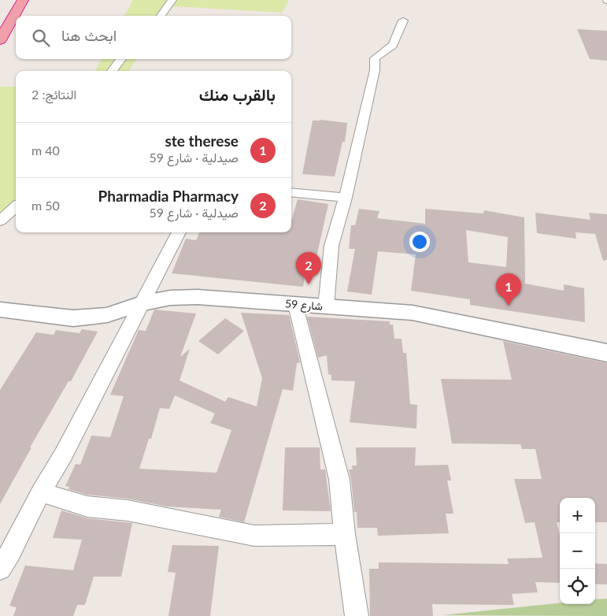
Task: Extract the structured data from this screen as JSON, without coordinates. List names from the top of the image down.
{
  "streets": {
    "street": ["شارع 59"]
  },
  "page": {
    "search": "ابحث هنا",
    "heading": ["بالقرب منك", "النتائج: 2"],
    "list": [
      {
        "mark": "1",
        "name": "ste therese",
        "note": "صيدلية · شارع 59",
        "value": "40 m"
      },
      {
        "mark": "2",
        "name": "Pharmadia Pharmacy",
        "note": "صيدلية · شارع 59",
        "value": "50 m"
      }
    ],
    "pins": ["2", "1"],
    "map_buttons": ["+", "−"]
  }
}
